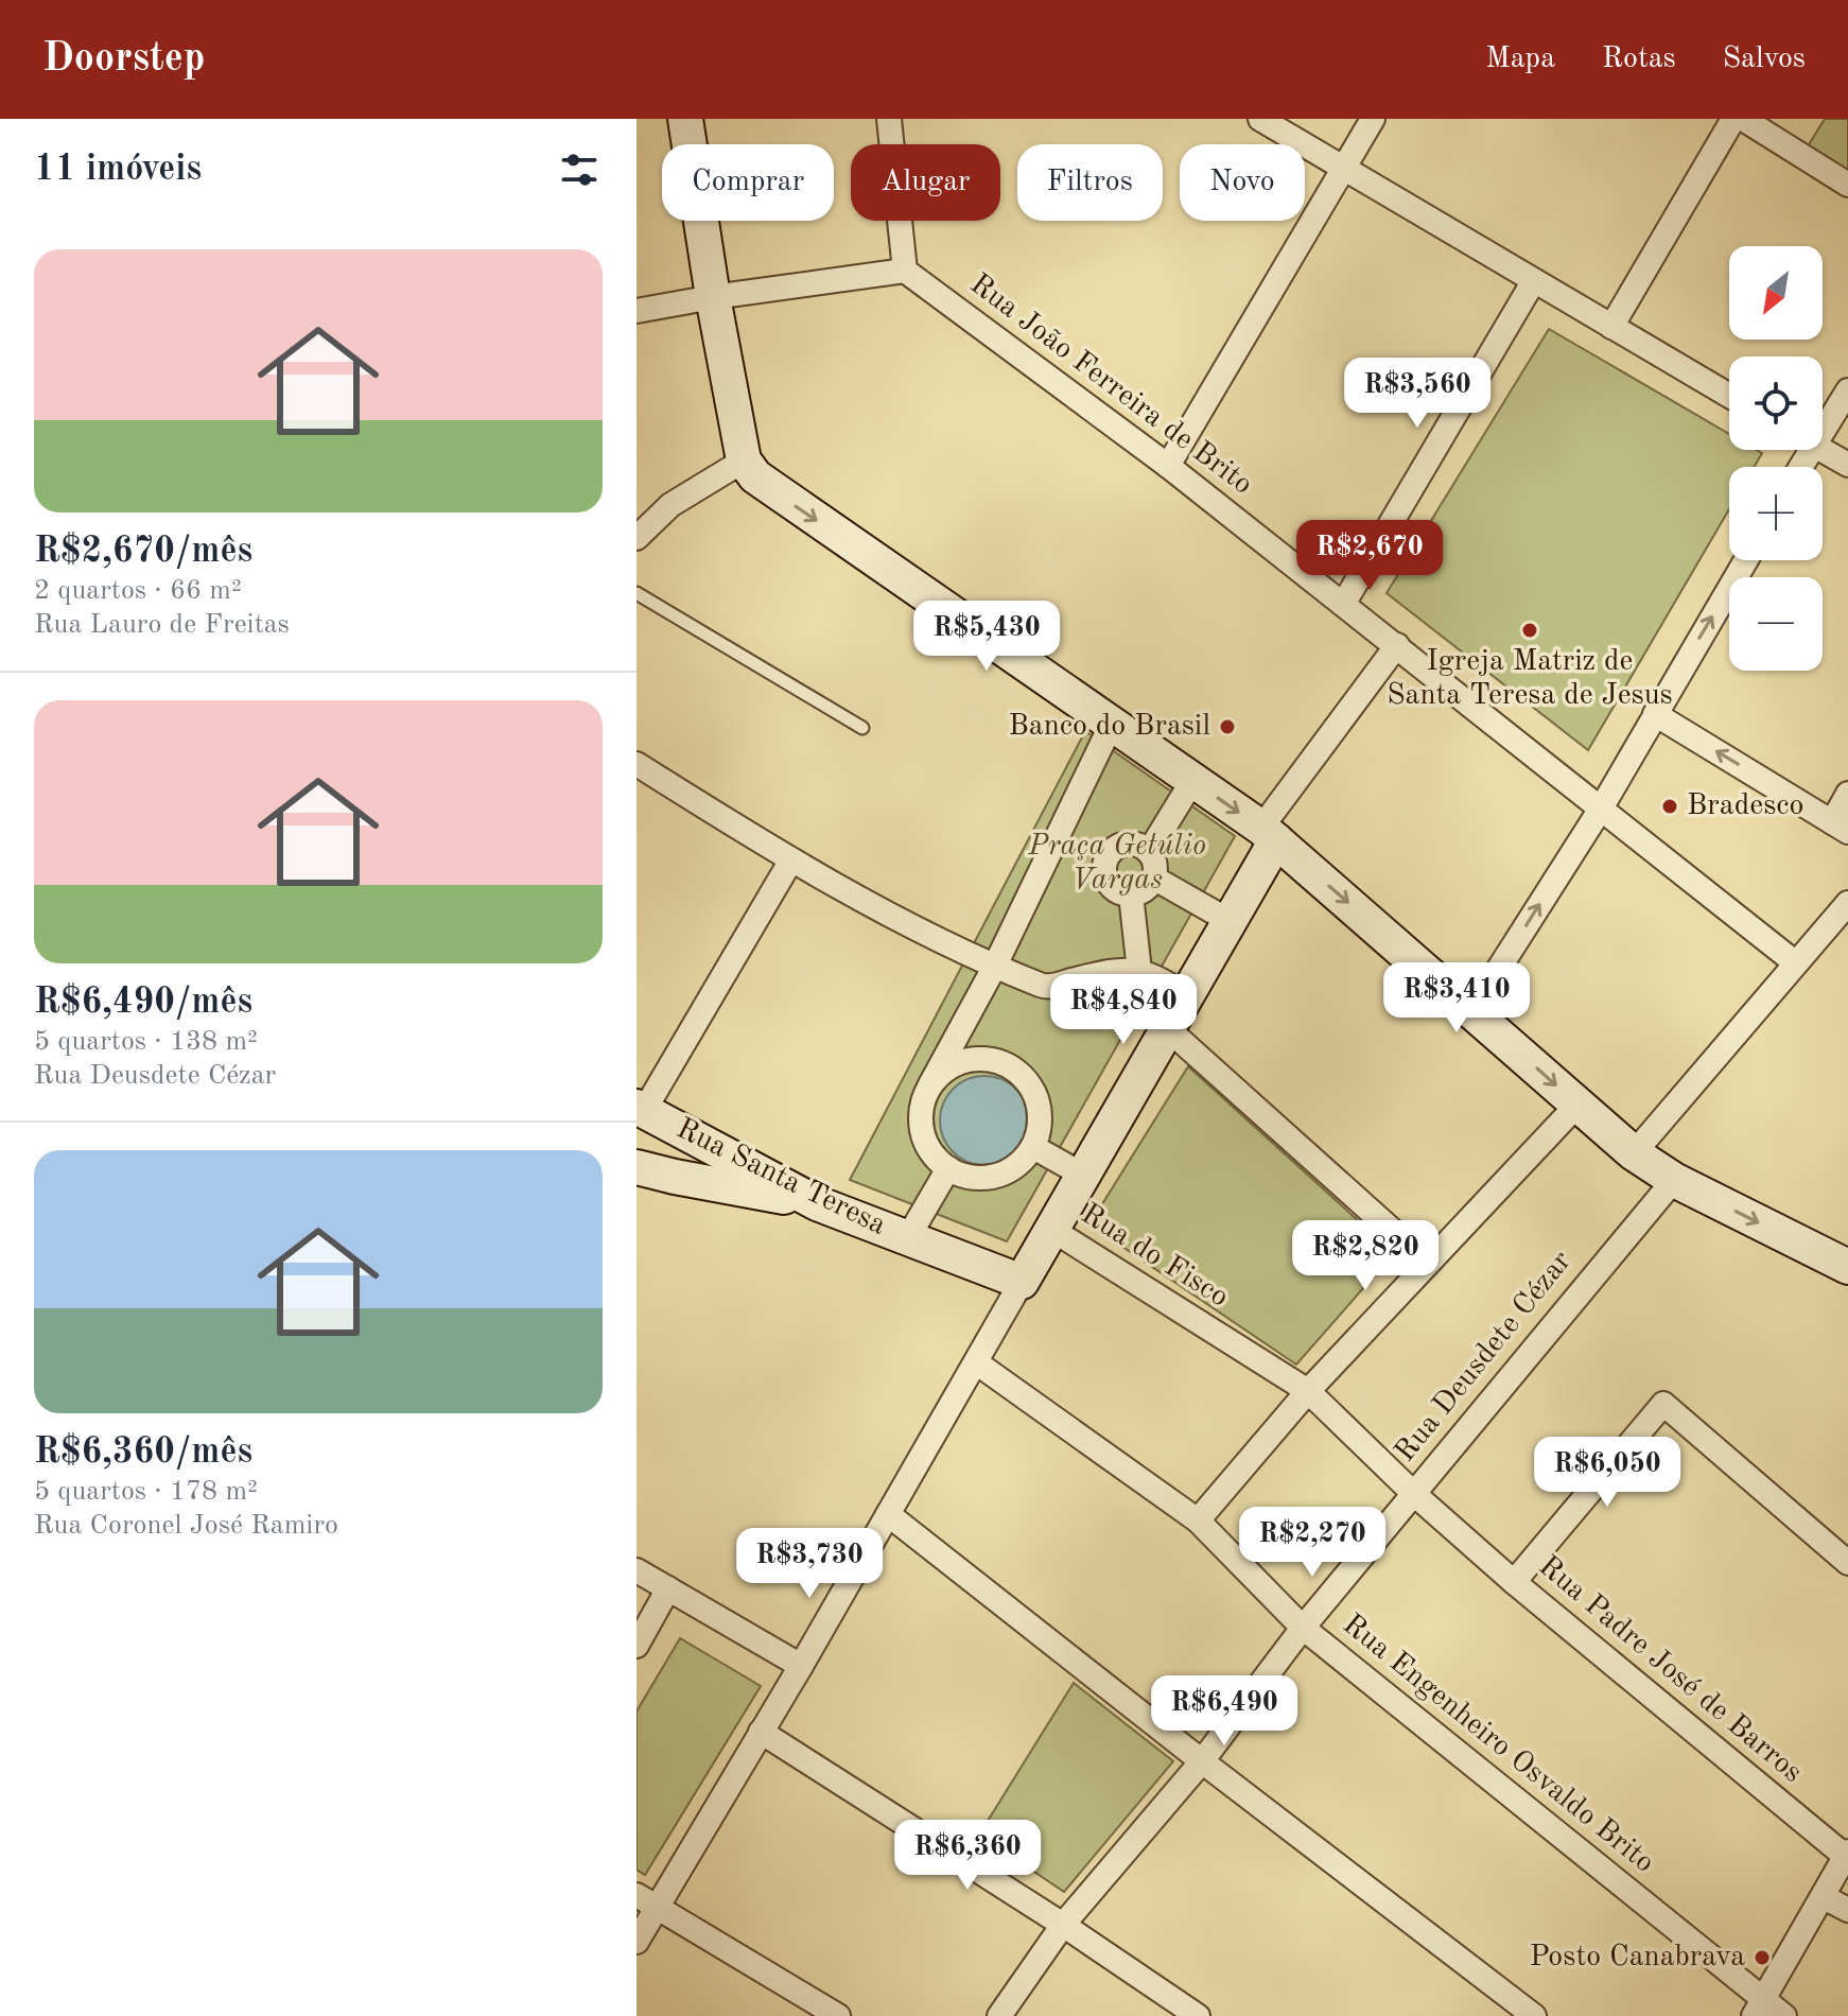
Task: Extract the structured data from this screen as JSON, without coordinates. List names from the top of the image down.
{
  "streets": {
    "main road": ["Rua Santa Teresa"],
    "street": [
      "Rua João Ferreira de Brito",
      "Rua do Fisco",
      "Rua Deusdete Cézar",
      "Rua Padre José de Barros",
      "Rua Engenheiro Osvaldo Brito"
    ]
  },
  "crossings": [
    ["Rua do Fisco", "Rua Padre José de Barros"],
    ["Rua Deusdete Cézar", "Rua Padre José de Barros"],
    ["Rua Deusdete Cézar", "Rua Engenheiro Osvaldo Brito"]
  ],
  "parks": ["Praça Getúlio Vargas"],
  "places": [
    "Igreja Matriz de Santa Teresa de Jesus",
    "Banco do Brasil",
    "Bradesco",
    "Posto Canabrava"
  ],
  "north": "bottom left",
  "page": {
    "header": "Doorstep",
    "nav": ["Mapa", "Rotas", "Salvos"],
    "heading": "11 imóveis",
    "chip": [
      "Comprar",
      "Alugar",
      "Filtros",
      "Novo"
    ],
    "list": [
      {
        "name": "R$2,670/mês",
        "note": "2 quartos · 66 m² · Rua Lauro de Freitas"
      },
      {
        "name": "R$6,490/mês",
        "note": "5 quartos · 138 m² · Rua Deusdete Cézar"
      },
      {
        "name": "R$6,360/mês",
        "note": "5 quartos · 178 m² · Rua Coronel José Ramiro"
      }
    ],
    "map_buttons": ["+", "−"],
    "price": [
      "R$3,560",
      "R$2,670",
      "R$5,430",
      "R$3,410",
      "R$4,840",
      "R$2,820",
      "R$6,050",
      "R$2,270",
      "R$3,730",
      "R$6,490",
      "R$6,360"
    ]
  }
}
